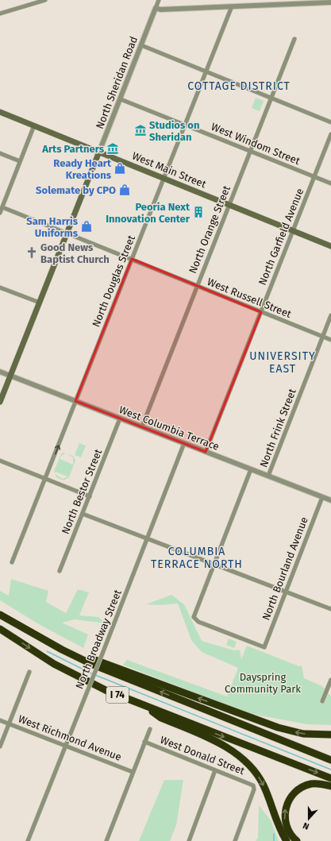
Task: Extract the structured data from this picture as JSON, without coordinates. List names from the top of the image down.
{
  "streets": {
    "highway": ["I 74"],
    "main road": ["North Sheridan Road", "West Main Street"],
    "street": [
      "West Windom Street",
      "North Orange Street",
      "North Garfield Avenue",
      "North Douglas Street",
      "West Russell Street",
      "West Columbia Terrace",
      "North Frink Street",
      "North Bestor Street",
      "North Bourland Avenue",
      "North Broadway Street",
      "West Richmond Avenue",
      "West Donald Street"
    ]
  },
  "crossings": [
    ["North Sheridan Road", "West Windom Street"],
    ["North Sheridan Road", "West Main Street"],
    ["North Sheridan Road", "West Russell Street"],
    ["North Sheridan Road", "West Columbia Terrace"],
    ["West Windom Street", "North Orange Street"],
    ["West Windom Street", "North Garfield Avenue"],
    ["West Windom Street", "North Douglas Street"],
    ["West Main Street", "North Orange Street"],
    ["West Main Street", "North Garfield Avenue"],
    ["West Main Street", "North Douglas Street"],
    ["North Orange Street", "West Russell Street"],
    ["North Orange Street", "West Columbia Terrace"],
    ["North Garfield Avenue", "West Russell Street"],
    ["North Garfield Avenue", "West Columbia Terrace"],
    ["North Douglas Street", "West Russell Street"],
    ["North Douglas Street", "West Columbia Terrace"],
    ["West Russell Street", "North Frink Street"],
    ["West Columbia Terrace", "North Frink Street"],
    ["West Columbia Terrace", "North Bestor Street"],
    ["West Columbia Terrace", "North Bourland Avenue"],
    ["West Columbia Terrace", "North Broadway Street"],
    ["North Broadway Street", "West Richmond Avenue"]
  ],
  "districts": ["COTTAGE DISTRICT", "UNIVERSITY EAST", "COLUMBIA TERRACE NORTH"],
  "parks": ["Dayspring Community Park"],
  "places": {
    "museum": ["Studios on Sheridan", "Arts Partners"],
    "shop": ["Ready Heart Kreations", "Solemate by CPO", "Sam Harris Uniforms"],
    "building": ["Peoria Next Innovation Center"],
    "church": ["Good News Baptist Church"]
  },
  "north": "bottom"
}
